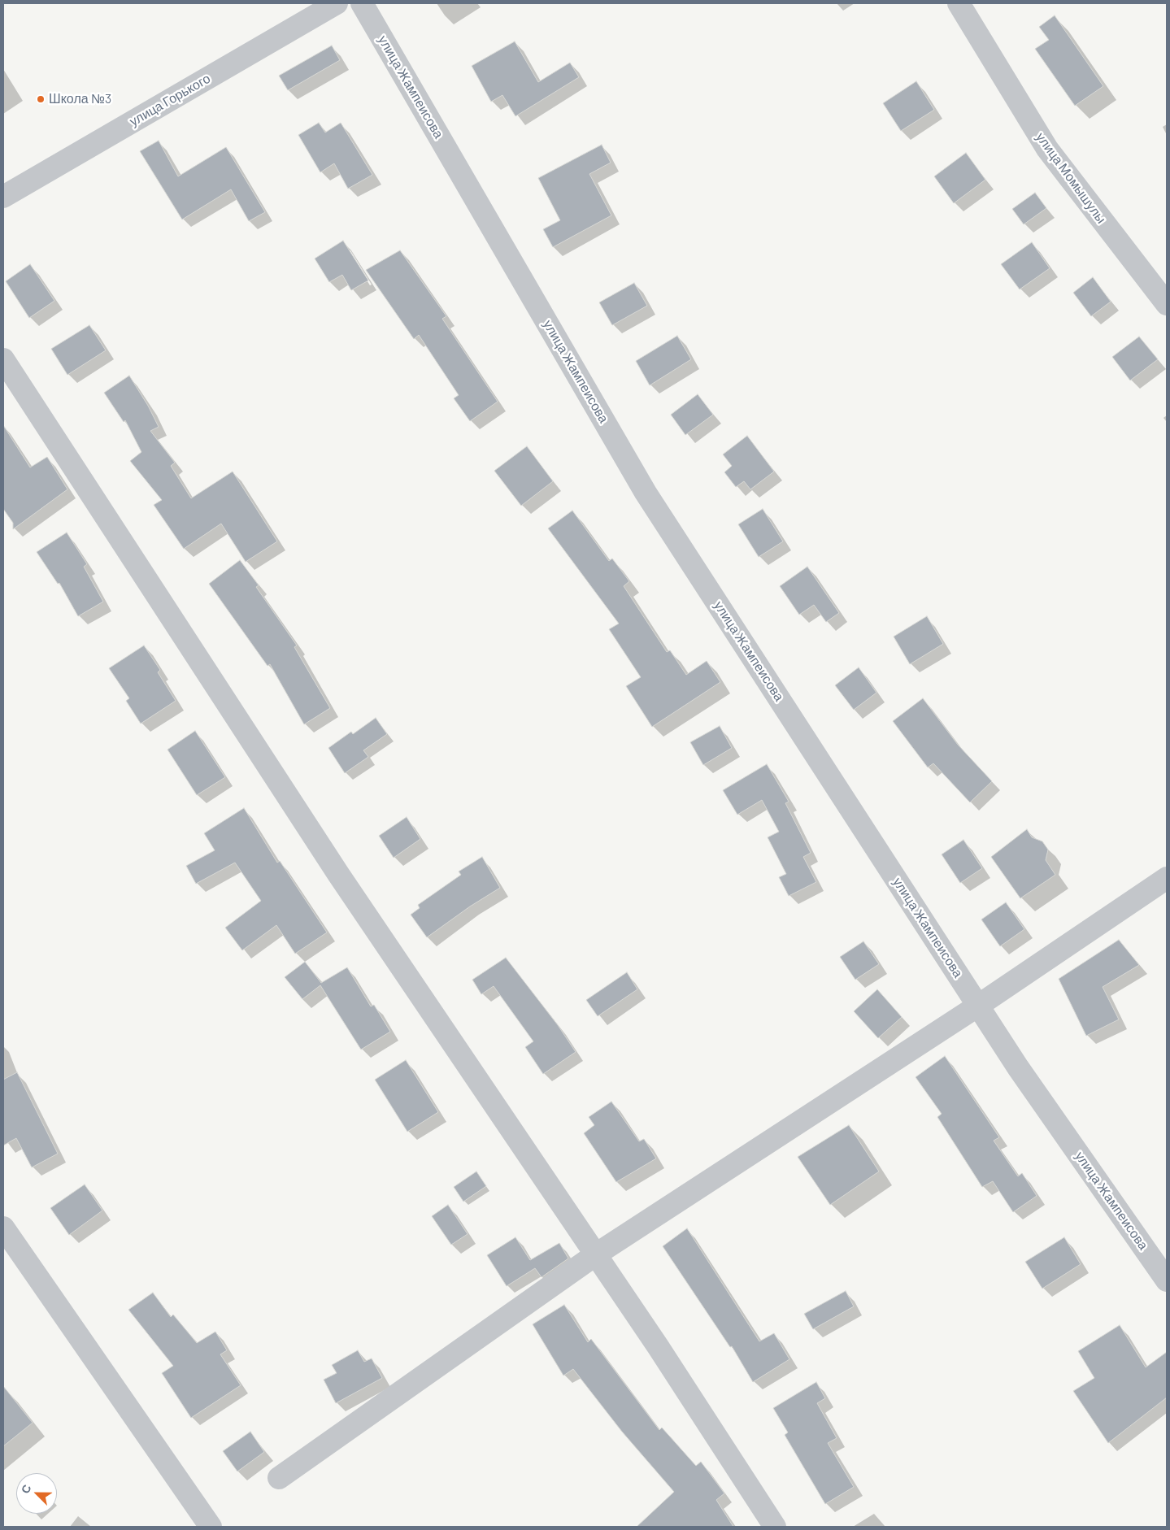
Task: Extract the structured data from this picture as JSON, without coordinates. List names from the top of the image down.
{
  "streets": {
    "street": ["улица Жампеисова", "улица Горького", "улица Момышулы"]
  },
  "places": ["Школа №3"],
  "north": "top left"
}
